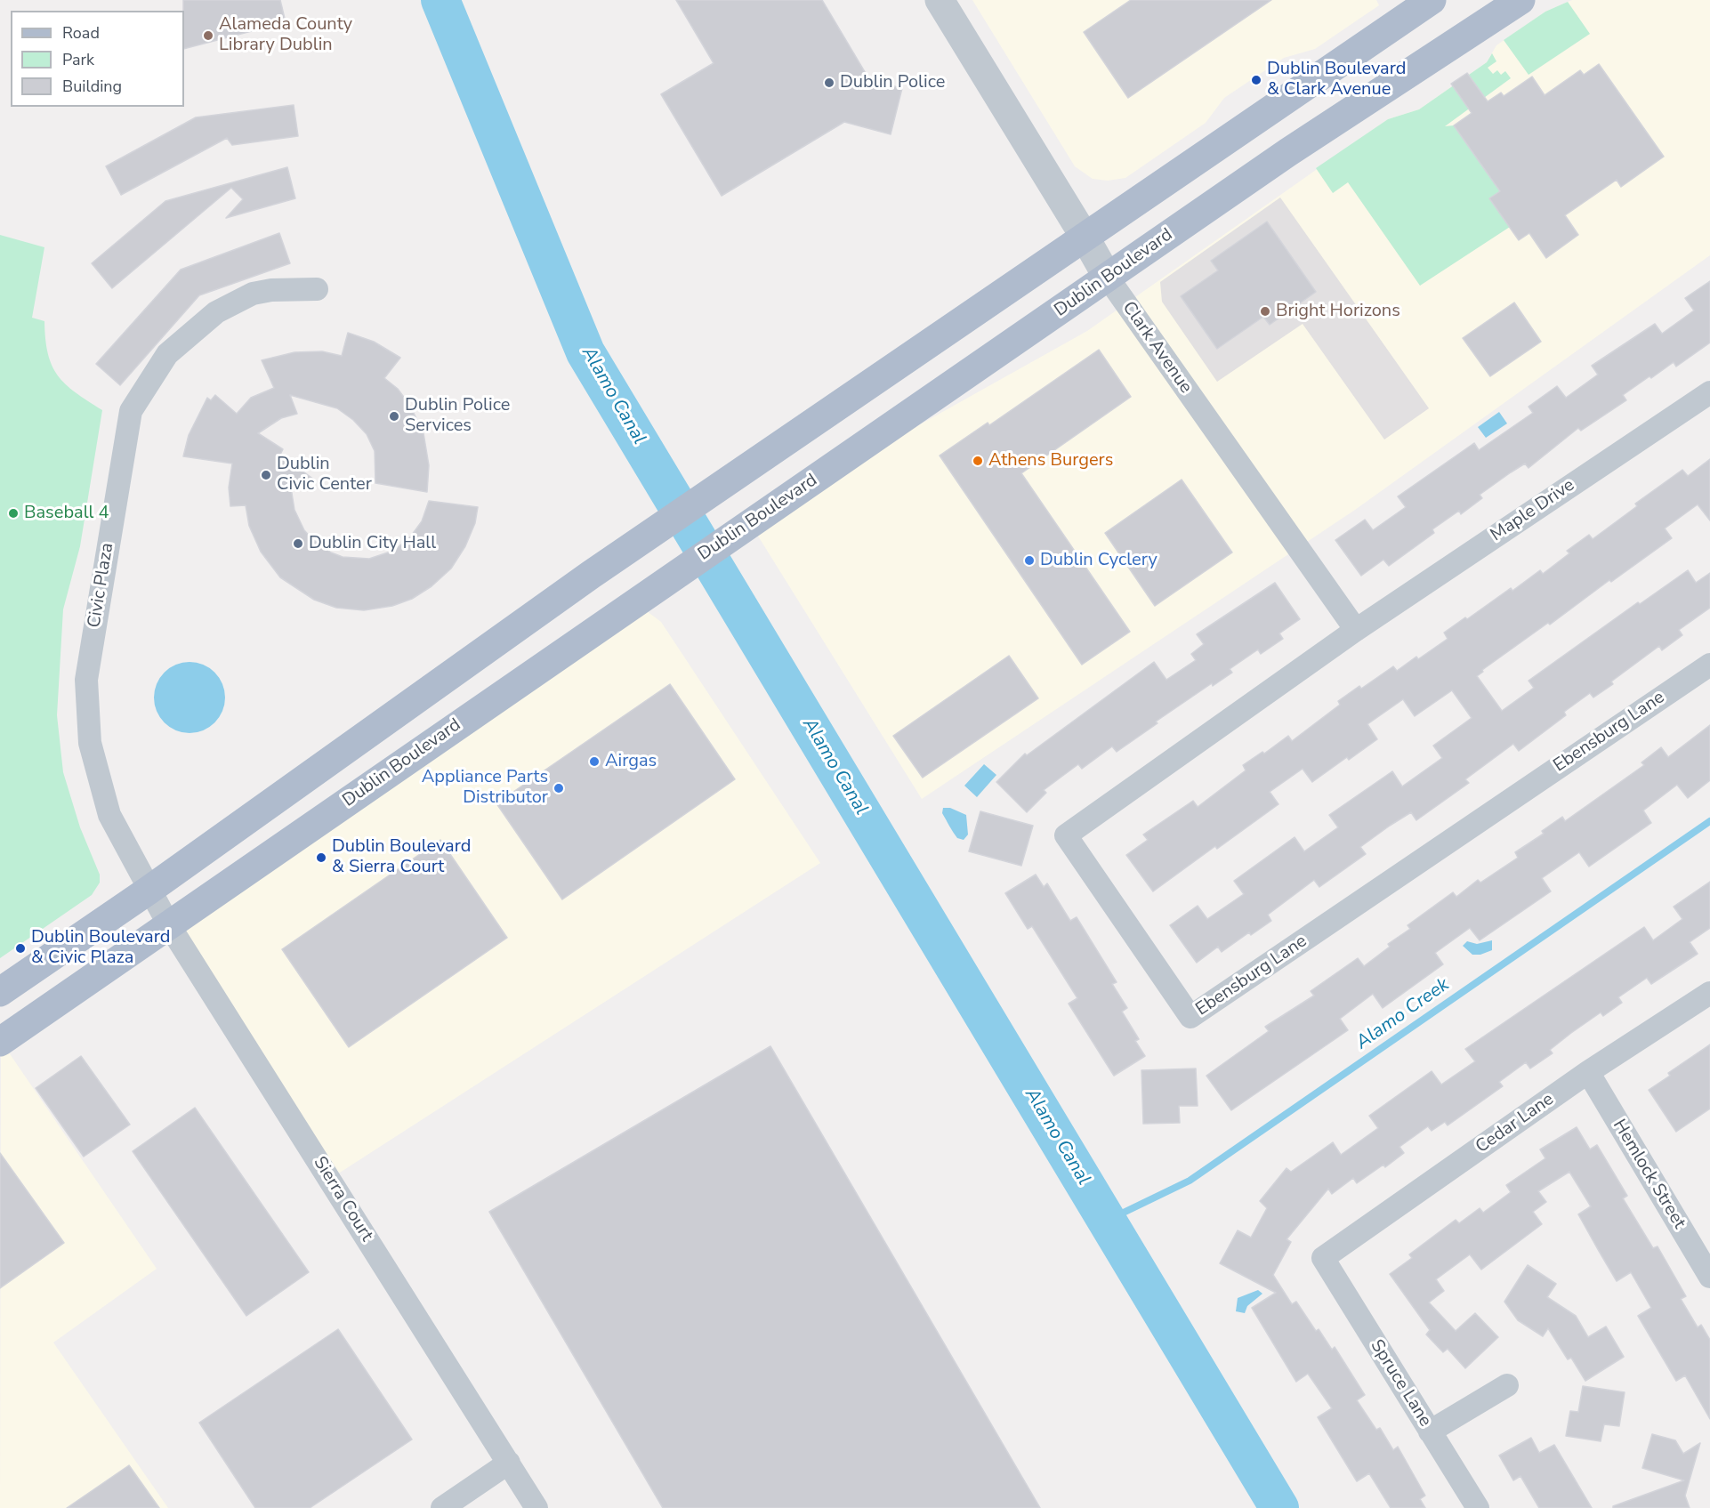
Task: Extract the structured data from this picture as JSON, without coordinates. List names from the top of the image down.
{
  "streets": {
    "main road": ["Dublin Boulevard"],
    "street": [
      "Clark Avenue",
      "Maple Drive",
      "Civic Plaza",
      "Ebensburg Lane",
      "Cedar Lane",
      "Hemlock Street",
      "Sierra Court",
      "Spruce Lane"
    ]
  },
  "crossings": [
    ["Dublin Boulevard", "Clark Avenue"],
    ["Dublin Boulevard", "Sierra Court"],
    ["Clark Avenue", "Maple Drive"],
    ["Clark Avenue", "Ebensburg Lane"],
    ["Maple Drive", "Ebensburg Lane"],
    ["Civic Plaza", "Sierra Court"],
    ["Cedar Lane", "Hemlock Street"],
    ["Cedar Lane", "Spruce Lane"]
  ],
  "water": ["Alamo Canal", "Alamo Creek"],
  "places": [
    "Alameda County Library Dublin",
    "Dublin Boulevard & Clark Avenue",
    "Dublin Police",
    "Bright Horizons",
    "Dublin Police Services",
    "Athens Burgers",
    "Dublin Civic Center",
    "Baseball 4",
    "Dublin City Hall",
    "Dublin Cyclery",
    "Airgas",
    "Appliance Parts Distributor",
    "Dublin Boulevard & Sierra Court",
    "Dublin Boulevard & Civic Plaza"
  ],
  "legend": ["Road", "Park", "Building"]
}
